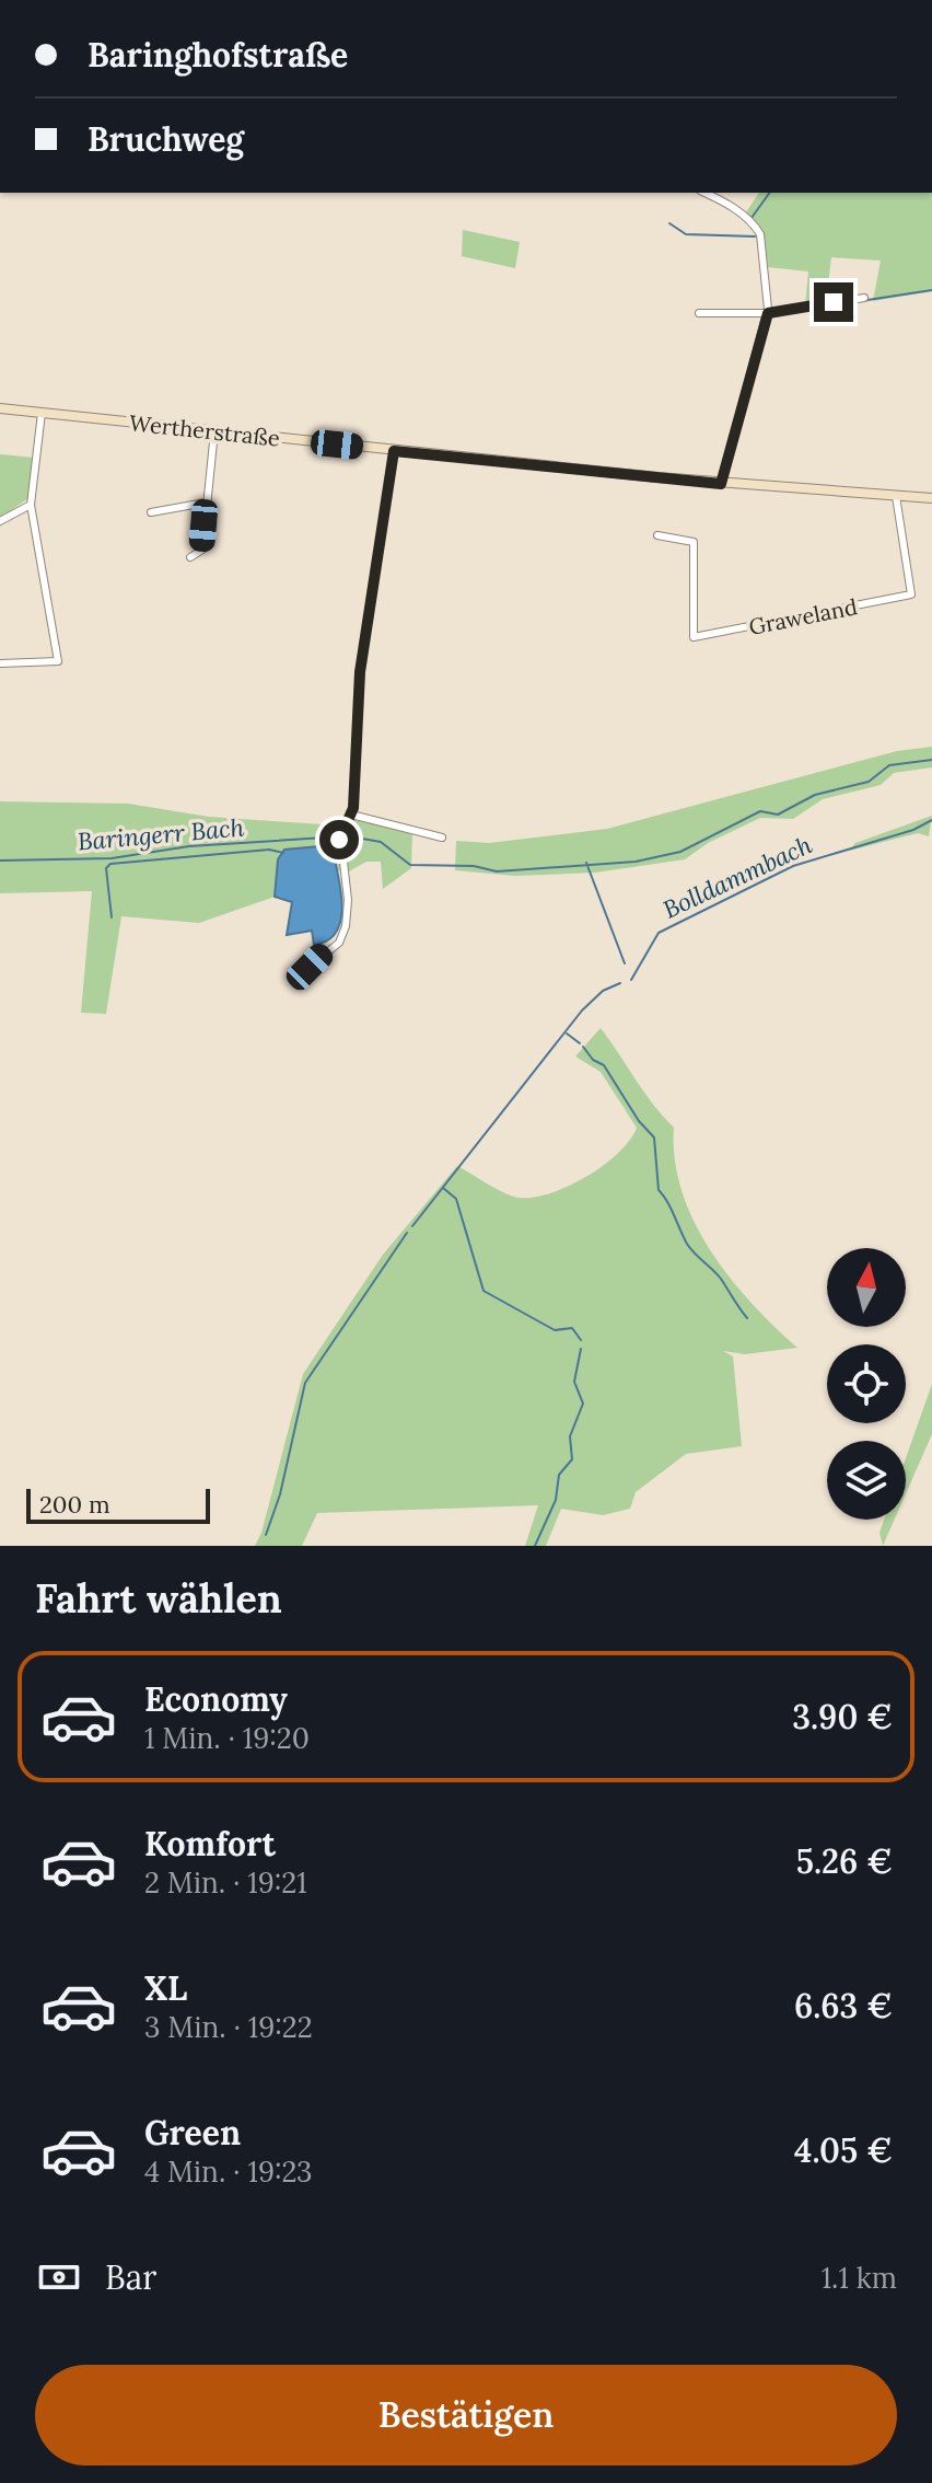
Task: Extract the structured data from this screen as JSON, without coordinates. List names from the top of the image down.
{
  "streets": {
    "main road": ["Wertherstraße"],
    "street": ["Graweland"]
  },
  "crossings": [
    ["Wertherstraße", "Graweland"]
  ],
  "water": ["Baringerr Bach", "Bolldammbach"],
  "scale_bar": "200 m",
  "north": "top",
  "page": {
    "banner": ["Baringhofstraße", "Bruchweg"],
    "scale": "200 m",
    "heading": "Fahrt wählen",
    "list": [
      {
        "name": "Economy",
        "note": "1 Min. · 19:20",
        "value": "3.90 €"
      },
      {
        "name": "Komfort",
        "note": "2 Min. · 19:21",
        "value": "5.26 €"
      },
      {
        "name": "XL",
        "note": "3 Min. · 19:22",
        "value": "6.63 €"
      },
      {
        "name": "Green",
        "note": "4 Min. · 19:23",
        "value": "4.05 €"
      }
    ],
    "pay": ["Bar", "1.1 km"],
    "buttons": "Bestätigen"
  }
}
